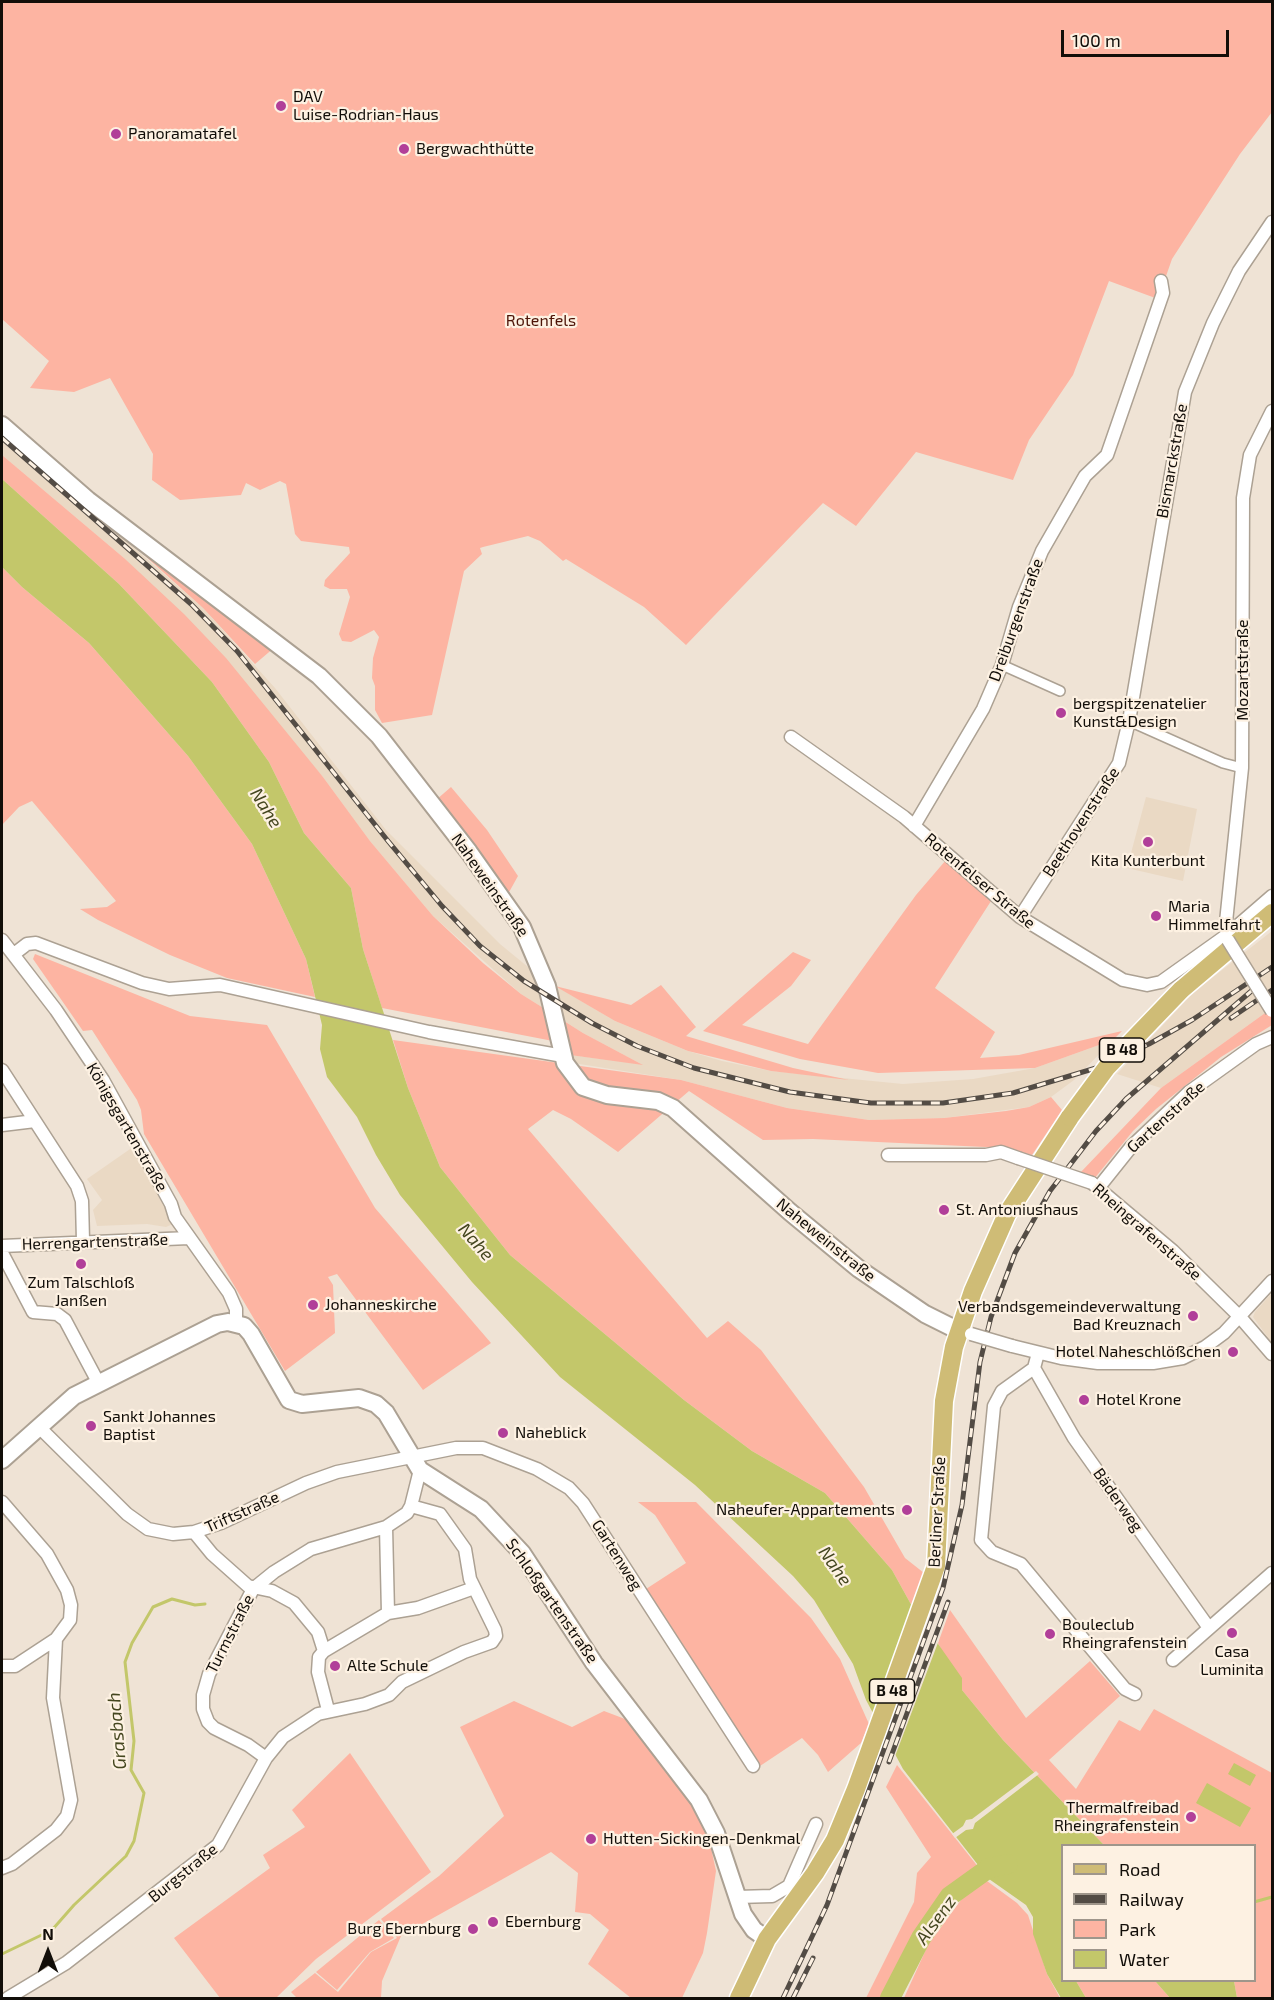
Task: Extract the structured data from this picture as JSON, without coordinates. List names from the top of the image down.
{
  "streets": {
    "main road": [
      "Naheweinstraße",
      "B 48",
      "Berliner Straße",
      "Schloßgartenstraße"
    ],
    "street": [
      "Bismarckstraße",
      "Dreiburgenstraße",
      "Mozartstraße",
      "Beethovenstraße",
      "Rotenfelser Straße",
      "Gartenstraße",
      "Königsgartenstraße",
      "Rheingrafenstraße",
      "Herrengartenstraße",
      "Bäderweg",
      "Triftstraße",
      "Gartenweg",
      "Turmstraße",
      "Burgstraße"
    ]
  },
  "crossings": [
    ["Bismarckstraße", "Beethovenstraße"],
    ["Dreiburgenstraße", "Rotenfelser Straße"],
    ["Mozartstraße", "Rotenfelser Straße"],
    ["Beethovenstraße", "Rotenfelser Straße"],
    ["Naheweinstraße", "B 48"],
    ["Naheweinstraße", "Berliner Straße"],
    ["B 48", "Berliner Straße"],
    ["Gartenstraße", "Rheingrafenstraße"],
    ["Königsgartenstraße", "Herrengartenstraße"],
    ["Königsgartenstraße", "Schloßgartenstraße"],
    ["Triftstraße", "Gartenweg"],
    ["Triftstraße", "Schloßgartenstraße"],
    ["Berliner Straße", "Schloßgartenstraße"],
    ["Gartenweg", "Schloßgartenstraße"],
    ["Turmstraße", "Burgstraße"]
  ],
  "water": ["Nahe", "Grasbach", "Alsenz"],
  "parks": ["Rotenfels"],
  "places": [
    "DAV Luise-Rodrian-Haus",
    "Panoramatafel",
    "Bergwachthütte",
    "bergspitzenatelier Kunst&Design",
    "Kita Kunterbunt",
    "Maria Himmelfahrt",
    "St. Antoniushaus",
    "Zum Talschloß Janßen",
    "Johanneskirche",
    "Verbandsgemeindeverwaltung Bad Kreuznach",
    "Hotel Naheschlößchen",
    "Hotel Krone",
    "Sankt Johannes Baptist",
    "Naheblick",
    "Naheufer-Appartements",
    "Casa Luminita",
    "Bouleclub Rheingrafenstein",
    "Alte Schule",
    "Thermalfreibad Rheingrafenstein",
    "Hutten-Sickingen-Denkmal",
    "Ebernburg",
    "Burg Ebernburg"
  ],
  "legend": [
    "Road",
    "Railway",
    "Park",
    "Water"
  ],
  "scale_bar": "100 m",
  "north": "top"
}
